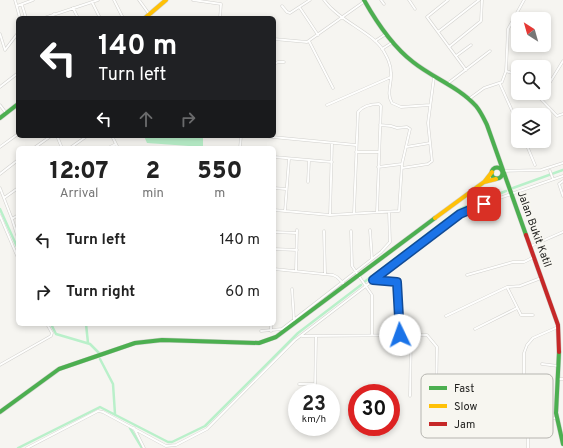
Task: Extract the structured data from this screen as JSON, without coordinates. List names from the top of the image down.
{
  "streets": {
    "main road": ["Jalan Bukit Katil"]
  },
  "legend": ["Fast", "Slow", "Jam"],
  "north": "top left",
  "page": {
    "turn": ["140 m", "Turn left"],
    "eta": [
      "12:07",
      "Arrival",
      "2",
      "min",
      "550",
      "m"
    ],
    "list": [
      {
        "name": "Turn left",
        "value": "140 m"
      },
      {
        "name": "Turn right",
        "value": "60 m"
      }
    ],
    "speed": "23 km/h",
    "limit": "30"
  }
}
